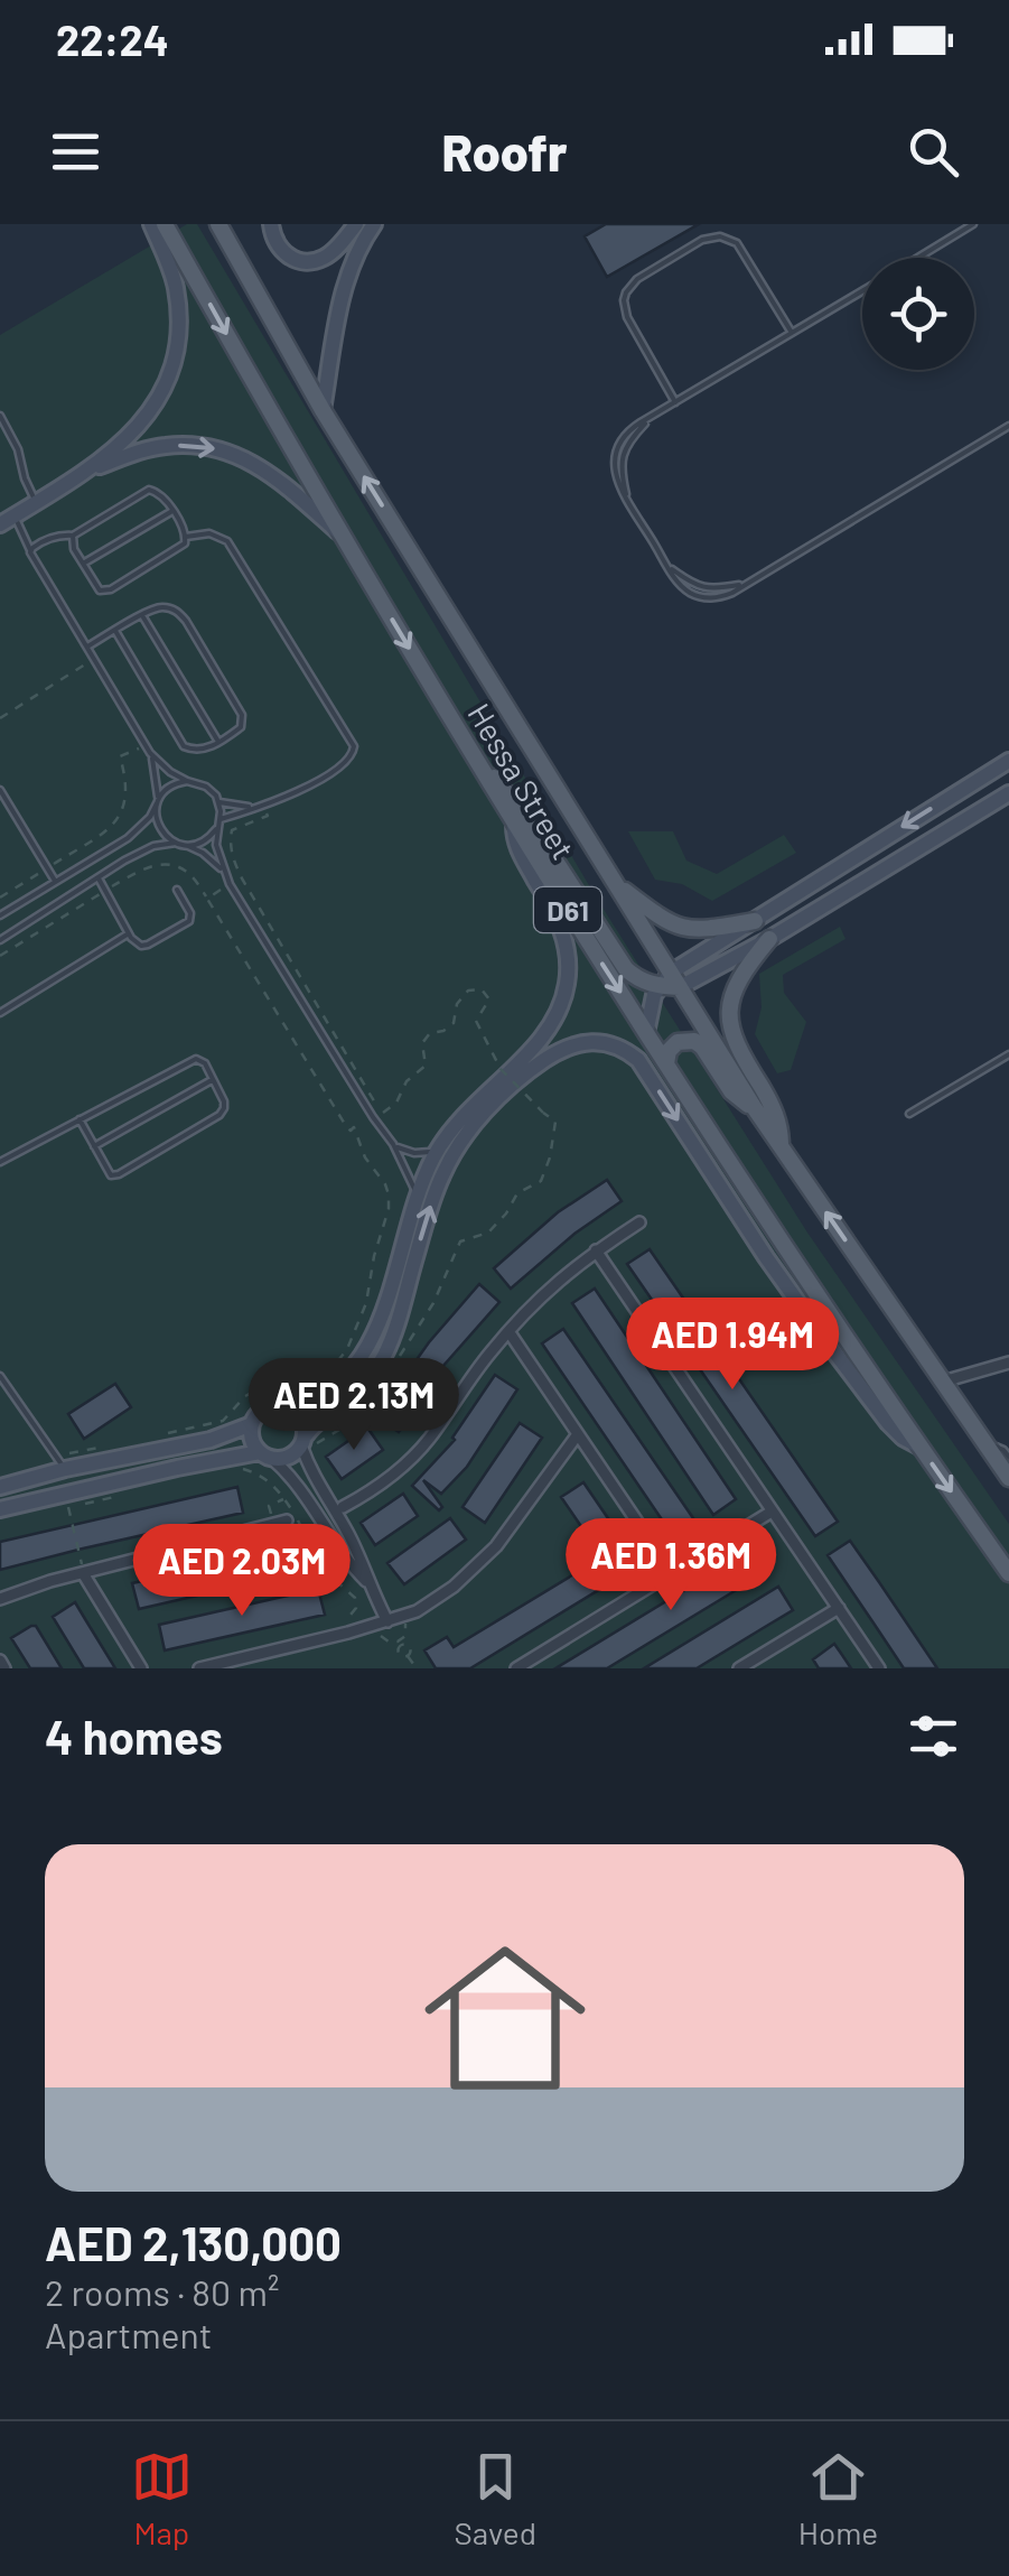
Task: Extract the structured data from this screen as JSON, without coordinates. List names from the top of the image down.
{
  "streets": {
    "main road": ["Hessa Street", "D61"]
  },
  "page": {
    "status": "22:24",
    "header": "Roofr",
    "price": [
      "AED 1.94M",
      "AED 2.13M",
      "AED 1.36M",
      "AED 2.03M"
    ],
    "heading": "4 homes",
    "list": [
      {
        "name": "AED 2,130,000",
        "note": "2 rooms · 80 m² · Apartment"
      }
    ],
    "tabs": ["Map", "Saved", "Home"]
  }
}
